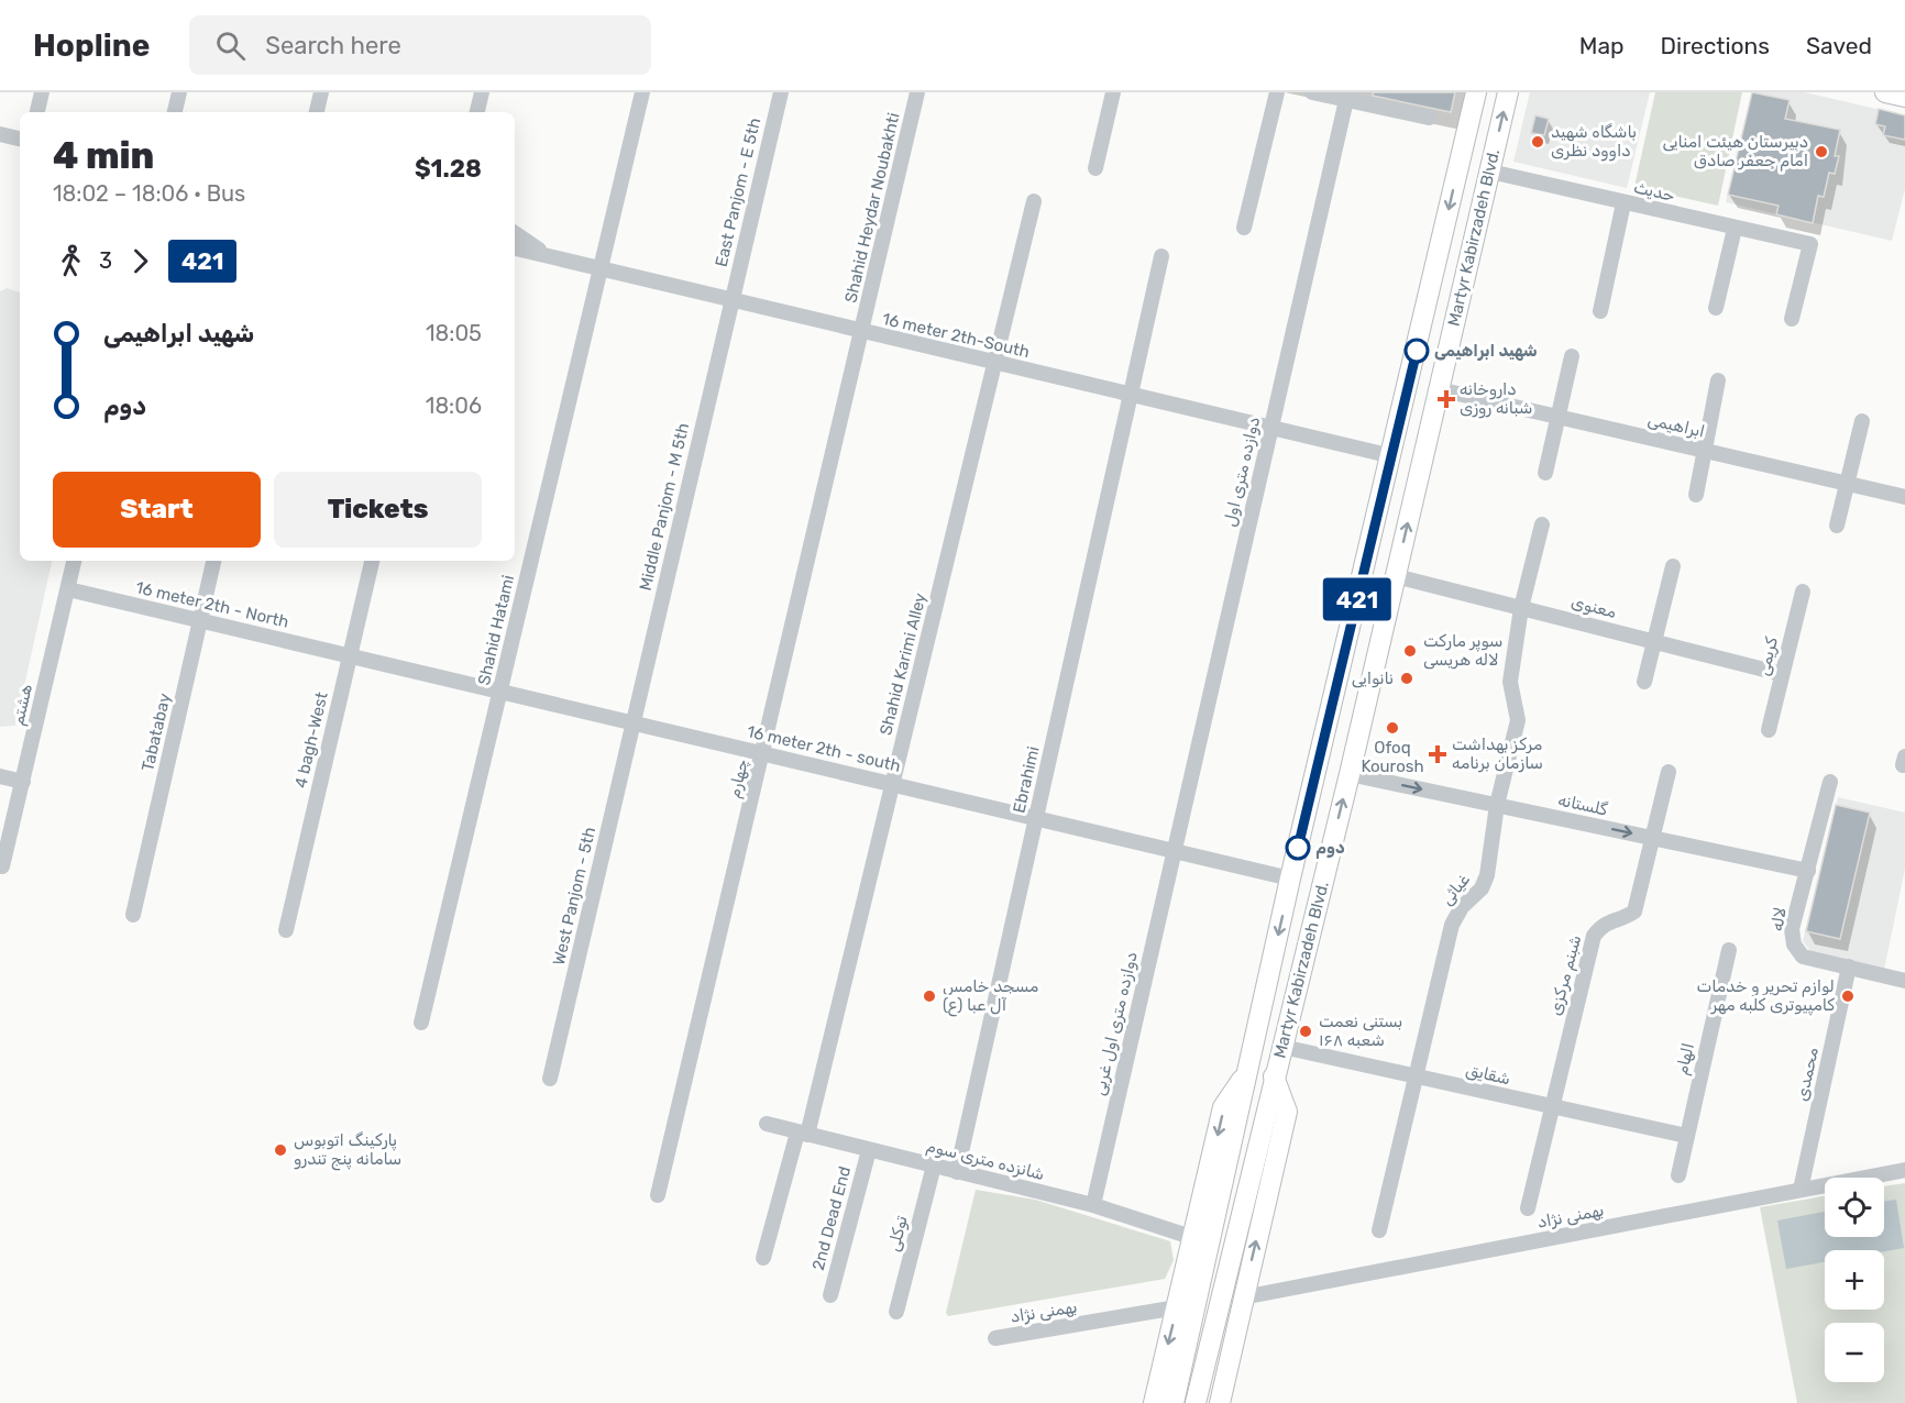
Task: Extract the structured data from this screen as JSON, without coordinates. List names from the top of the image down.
{
  "streets": {
    "main road": ["Martyr Kabirzadeh Blvd."],
    "street": [
      "حدیث",
      "East Panjom - E 5th",
      "Shahid Heydar Noubakhti",
      "16 meter 2th-South",
      "ابراهیمی",
      "دوازده متری اول",
      "Middle Panjom - M 5th",
      "16 meter 2th - North",
      "معنوی",
      "Shahid Hatami",
      "کریمی",
      "Shahid Karimi Alley",
      "هشتم",
      "Tabatabay",
      "4 bagh-West",
      "16 meter 2th - south",
      "چهارم",
      "Ebrahimi",
      "گلستانه",
      "غیاثی",
      "West Panjom - 5th",
      "لاله",
      "شبنم مرکزی",
      "دوازده متری اول غربی",
      "الهام",
      "شقایق",
      "محمدی",
      "شانزده متری سوم",
      "بهمنی نژاد",
      "2nd Dead End",
      "توکلی"
    ]
  },
  "crossings": [
    ["حدیث", "Martyr Kabirzadeh Blvd."],
    ["East Panjom - E 5th", "16 meter 2th-South"],
    ["East Panjom - E 5th", "Middle Panjom - M 5th"],
    ["Shahid Heydar Noubakhti", "16 meter 2th-South"],
    ["Shahid Heydar Noubakhti", "چهارم"],
    ["Martyr Kabirzadeh Blvd.", "16 meter 2th-South"],
    ["Martyr Kabirzadeh Blvd.", "ابراهیمی"],
    ["Martyr Kabirzadeh Blvd.", "معنوی"],
    ["Martyr Kabirzadeh Blvd.", "16 meter 2th - south"],
    ["Martyr Kabirzadeh Blvd.", "گلستانه"],
    ["Martyr Kabirzadeh Blvd.", "شقایق"],
    ["Martyr Kabirzadeh Blvd.", "شانزده متری سوم"],
    ["Martyr Kabirzadeh Blvd.", "بهمنی نژاد"],
    ["16 meter 2th-South", "دوازده متری اول"],
    ["16 meter 2th-South", "Middle Panjom - M 5th"],
    ["16 meter 2th-South", "Shahid Hatami"],
    ["16 meter 2th-South", "Shahid Karimi Alley"],
    ["16 meter 2th-South", "چهارم"],
    ["16 meter 2th-South", "Ebrahimi"],
    ["دوازده متری اول", "16 meter 2th - south"],
    ["دوازده متری اول", "دوازده متری اول غربی"],
    ["Middle Panjom - M 5th", "16 meter 2th - south"],
    ["Middle Panjom - M 5th", "West Panjom - 5th"],
    ["16 meter 2th - North", "هشتم"],
    ["16 meter 2th - North", "Tabatabay"],
    ["16 meter 2th - North", "4 bagh-West"],
    ["16 meter 2th - North", "16 meter 2th - south"],
    ["معنوی", "کریمی"],
    ["معنوی", "غیاثی"],
    ["Shahid Hatami", "16 meter 2th - south"],
    ["Shahid Karimi Alley", "16 meter 2th - south"],
    ["Shahid Karimi Alley", "شانزده متری سوم"],
    ["4 bagh-West", "16 meter 2th - south"],
    ["16 meter 2th - south", "چهارم"],
    ["16 meter 2th - south", "Ebrahimi"],
    ["16 meter 2th - south", "West Panjom - 5th"],
    ["16 meter 2th - south", "دوازده متری اول غربی"],
    ["Ebrahimi", "شانزده متری سوم"],
    ["گلستانه", "غیاثی"],
    ["گلستانه", "لاله"],
    ["گلستانه", "شبنم مرکزی"],
    ["غیاثی", "شقایق"],
    ["لاله", "محمدی"],
    ["شبنم مرکزی", "شقایق"],
    ["دوازده متری اول غربی", "شانزده متری سوم"],
    ["الهام", "شقایق"],
    ["محمدی", "بهمنی نژاد"],
    ["شانزده متری سوم", "2nd Dead End"],
    ["شانزده متری سوم", "توکلی"]
  ],
  "one_way": ["گلستانه"],
  "places": {
    "other": [
      "باشگاه شهید داوود نظری",
      "دبیرستان هیئت امنایی امام جعفر صادق",
      "شهید ابراهیمی",
      "سوپر مارکت لاله هریسی",
      "نانوایی",
      "Ofoq Kourosh",
      "دوم",
      "مسجد خامس آل عبا (ع)",
      "لوازم تحریر و خدمات کامپیوتری کلبه مهر",
      "بستنی نعمت شعبه ۱۶۸",
      "پارکینگ اتوبوس سامانه پنج تندرو"
    ],
    "health": ["داروخانه شبانه روزی", "مرکز بهداشت سازمان برنامه"]
  },
  "lines": ["bus line 421"],
  "page": {
    "header": "Hopline",
    "search": "Search here",
    "nav": ["Map", "Directions", "Saved"],
    "on_map": "421",
    "heading": ["4 min", "18:02 – 18:06 · Bus", "$1.28"],
    "legs": ["3", "421"],
    "list": [
      {
        "name": "شهید ابراهیمی",
        "value": "18:05"
      },
      {
        "name": "دوم",
        "value": "18:06"
      }
    ],
    "buttons": ["Start", "Tickets"],
    "map_buttons": ["+", "−"]
  }
}
